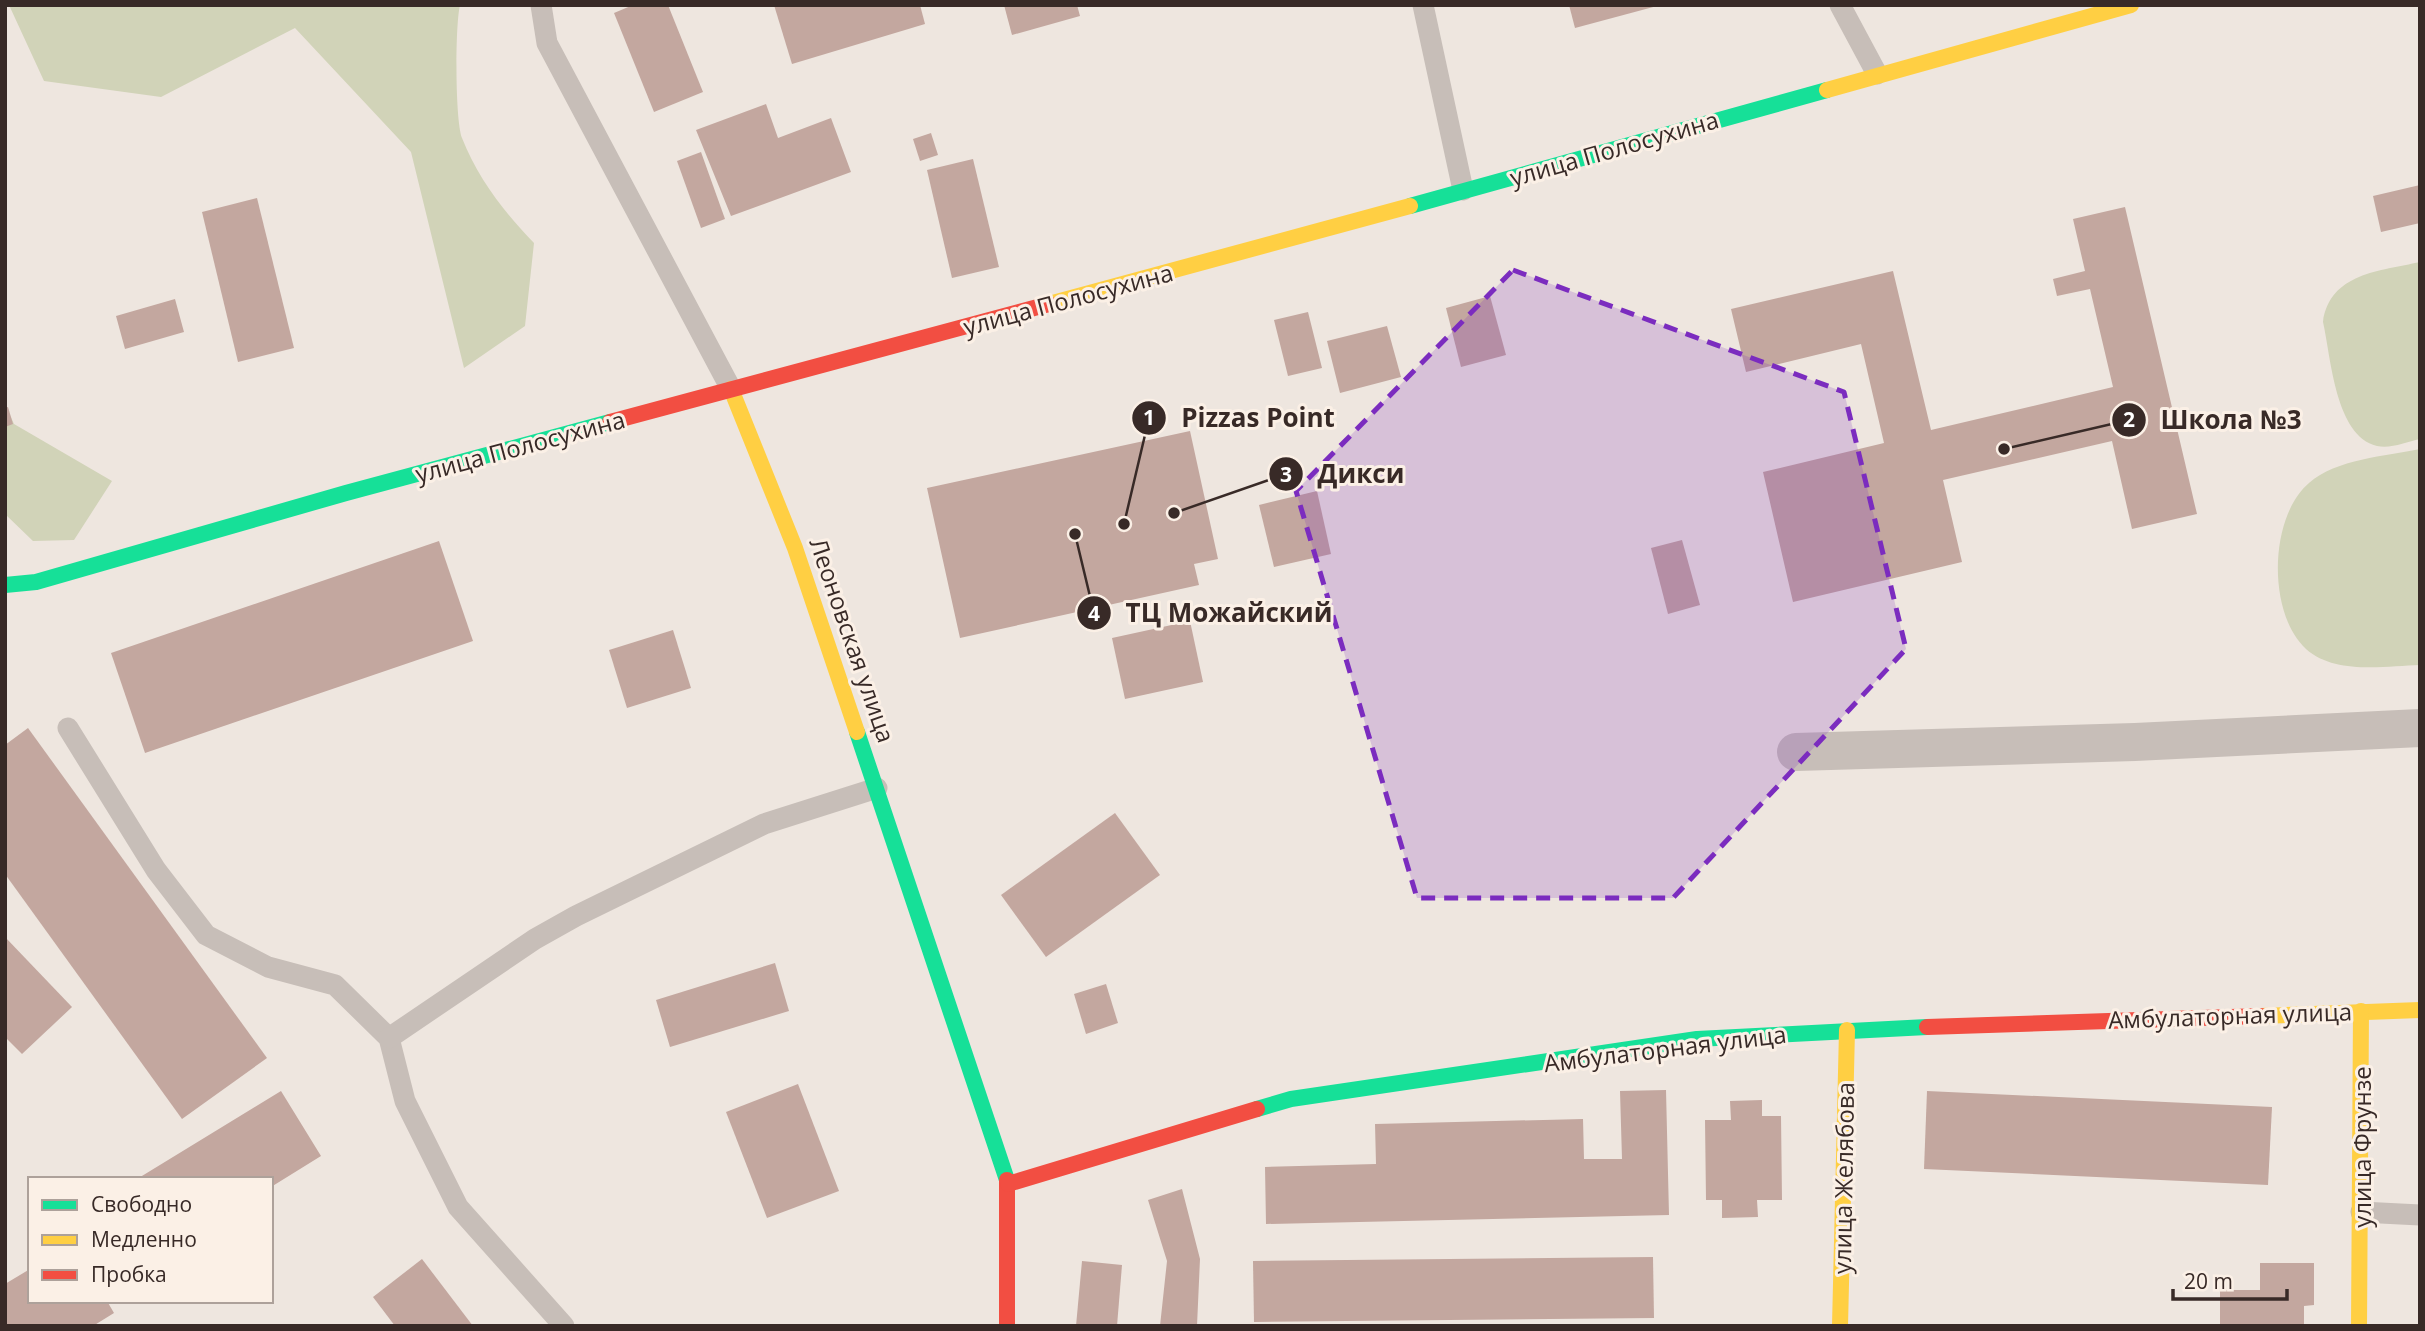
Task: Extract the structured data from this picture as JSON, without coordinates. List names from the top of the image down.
{
  "streets": {
    "street": [
      "улица Полосухина",
      "Леоновская улица",
      "Амбулаторная улица",
      "улица Фрунзе",
      "улица Желябова"
    ]
  },
  "crossings": [
    ["улица Полосухина", "Леоновская улица"],
    ["Леоновская улица", "Амбулаторная улица"],
    ["Амбулаторная улица", "улица Фрунзе"],
    ["Амбулаторная улица", "улица Желябова"]
  ],
  "places": [
    "Школа №3",
    "Дикси",
    "Pizzas Point",
    "ТЦ Можайский"
  ],
  "legend": ["Свободно", "Медленно", "Пробка"],
  "scale_bar": "20 m"
}
